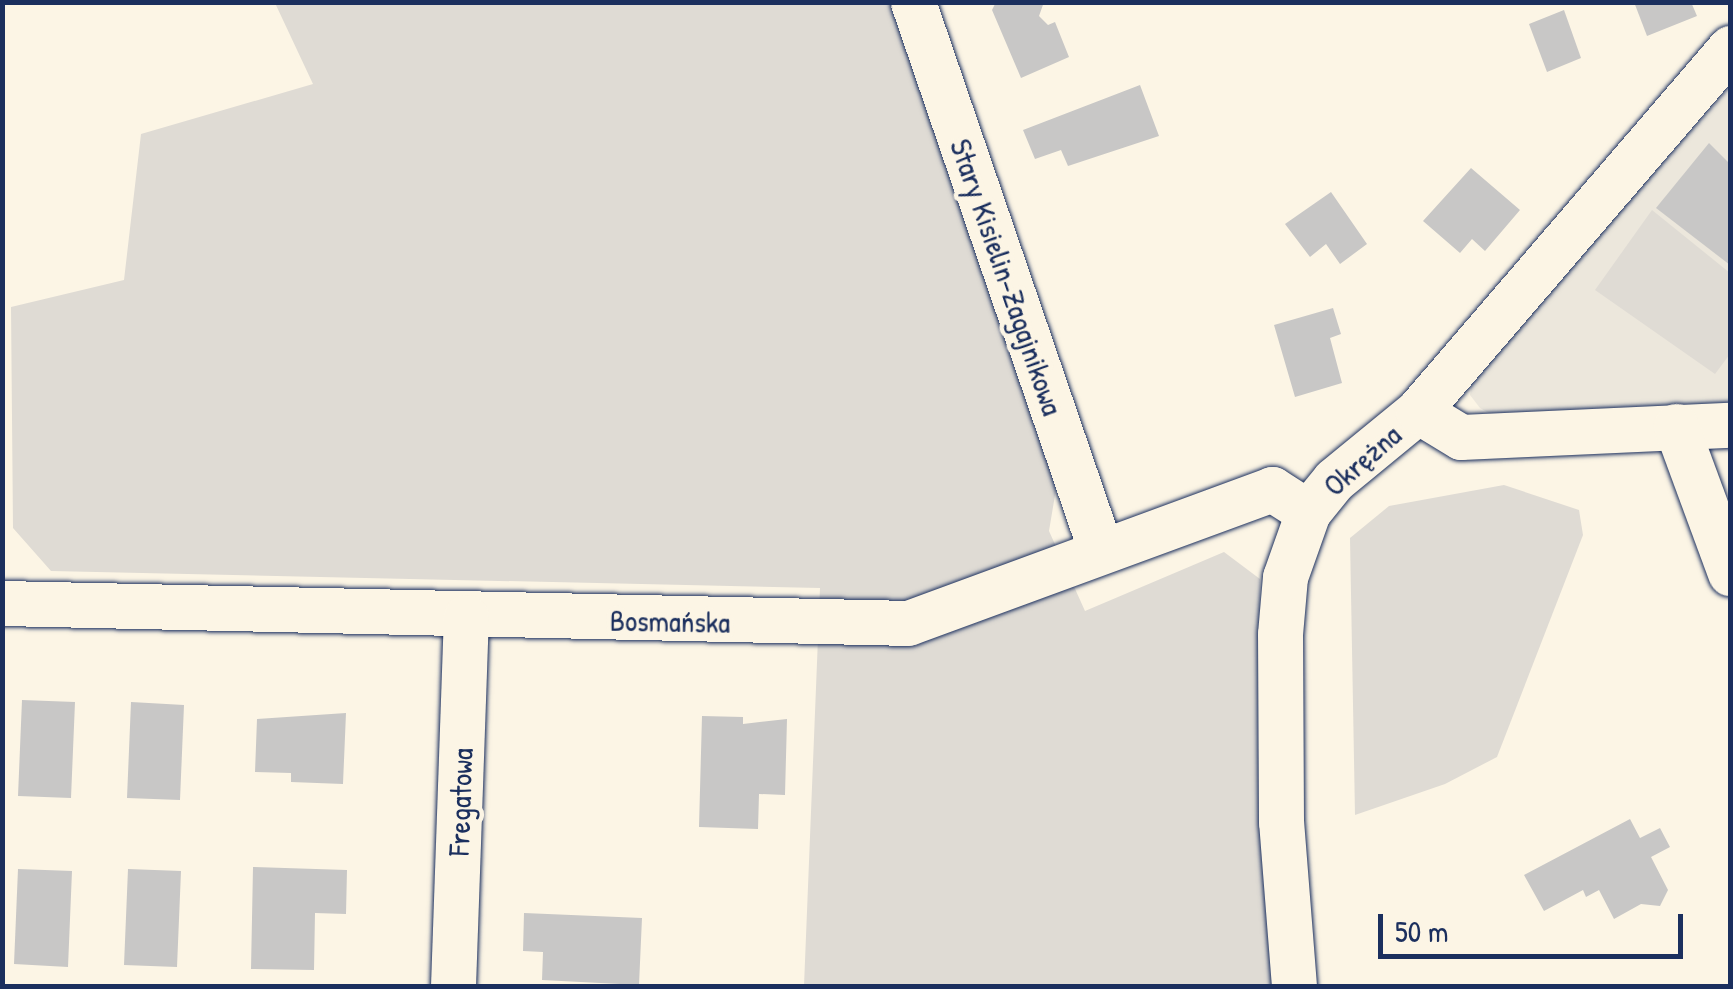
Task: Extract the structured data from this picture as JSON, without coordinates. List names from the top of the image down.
{
  "streets": {
    "street": [
      "Stary Kisielin-Zagajnikowa",
      "Okrężna",
      "Bosmańska",
      "Fregatowa"
    ]
  },
  "crossings": [
    ["Stary Kisielin-Zagajnikowa", "Bosmańska"],
    ["Okrężna", "Bosmańska"],
    ["Bosmańska", "Fregatowa"]
  ],
  "scale_bar": "50 m"
}
